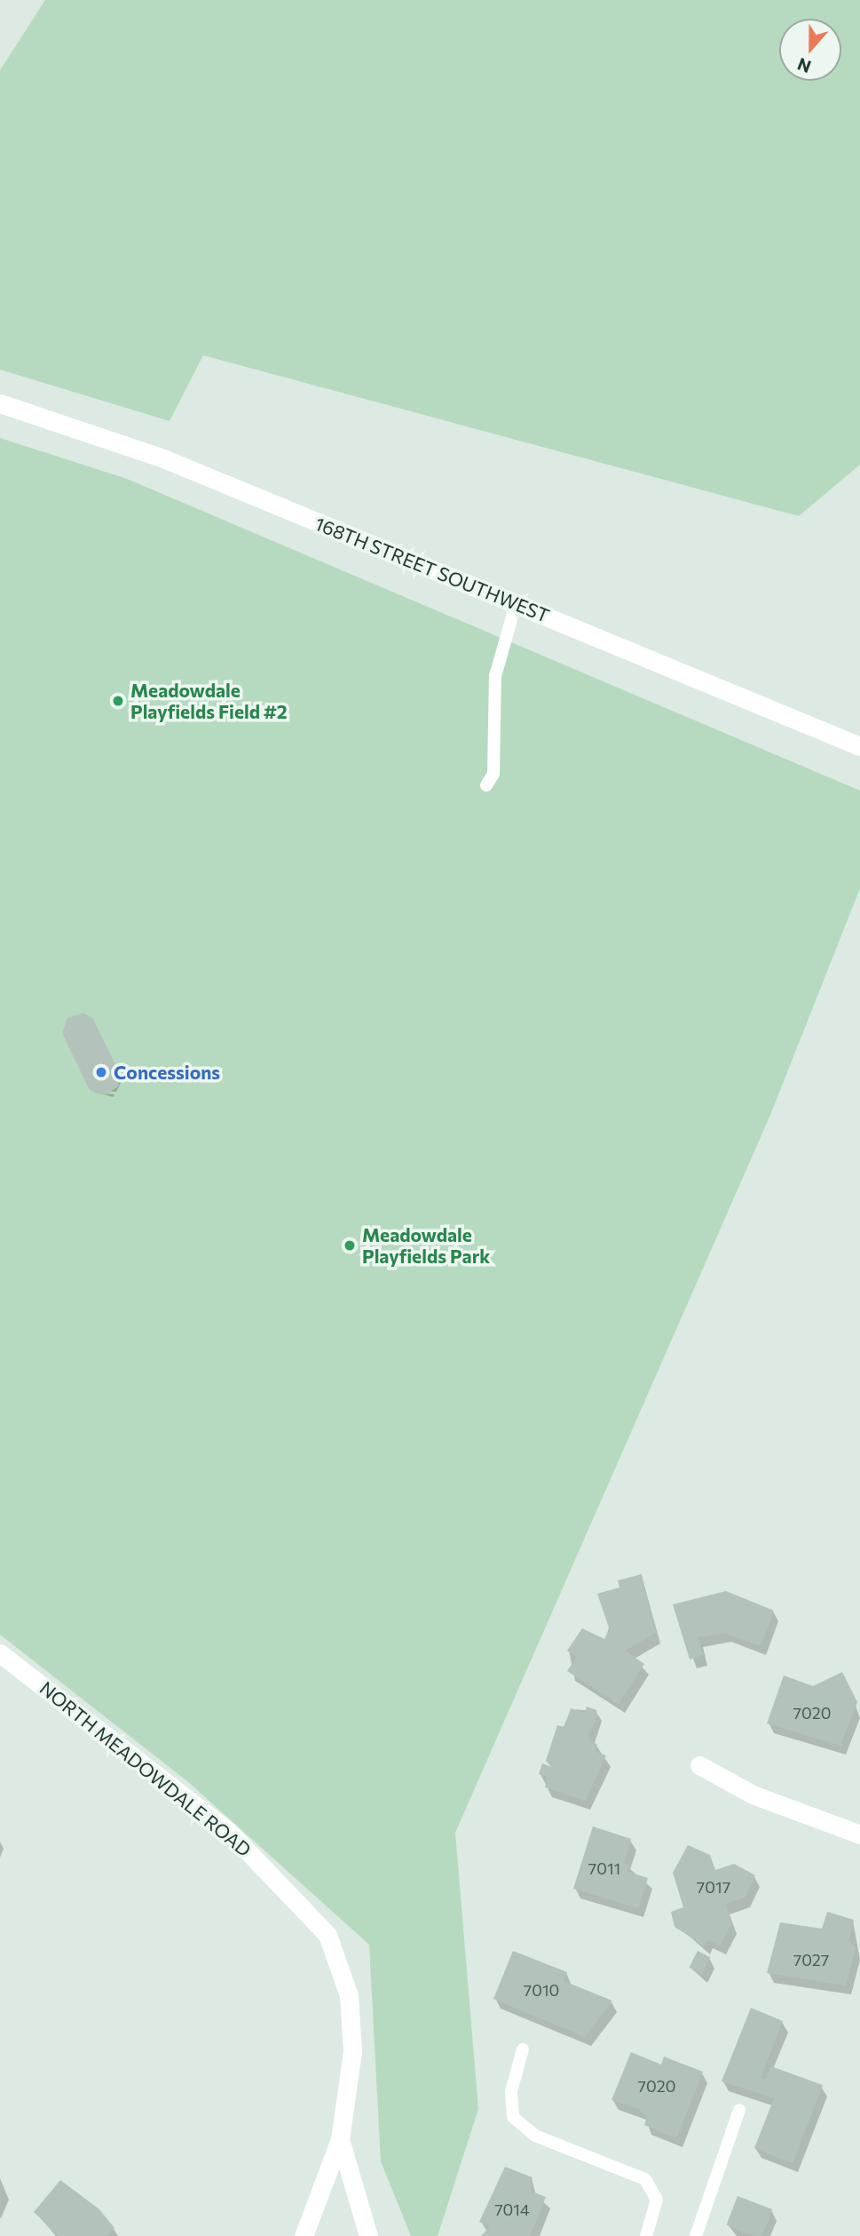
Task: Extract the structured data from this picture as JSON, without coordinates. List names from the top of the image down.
{
  "streets": {
    "street": ["168TH STREET SOUTHWEST", "NORTH MEADOWDALE ROAD"]
  },
  "places": ["Meadowdale Playfields Field #2", "Concessions", "Meadowdale Playfields Park"],
  "house_numbers": [
    "7020",
    "7011",
    "7017",
    "7027",
    "7010",
    "7020",
    "7014"
  ],
  "north": "bottom"
}
